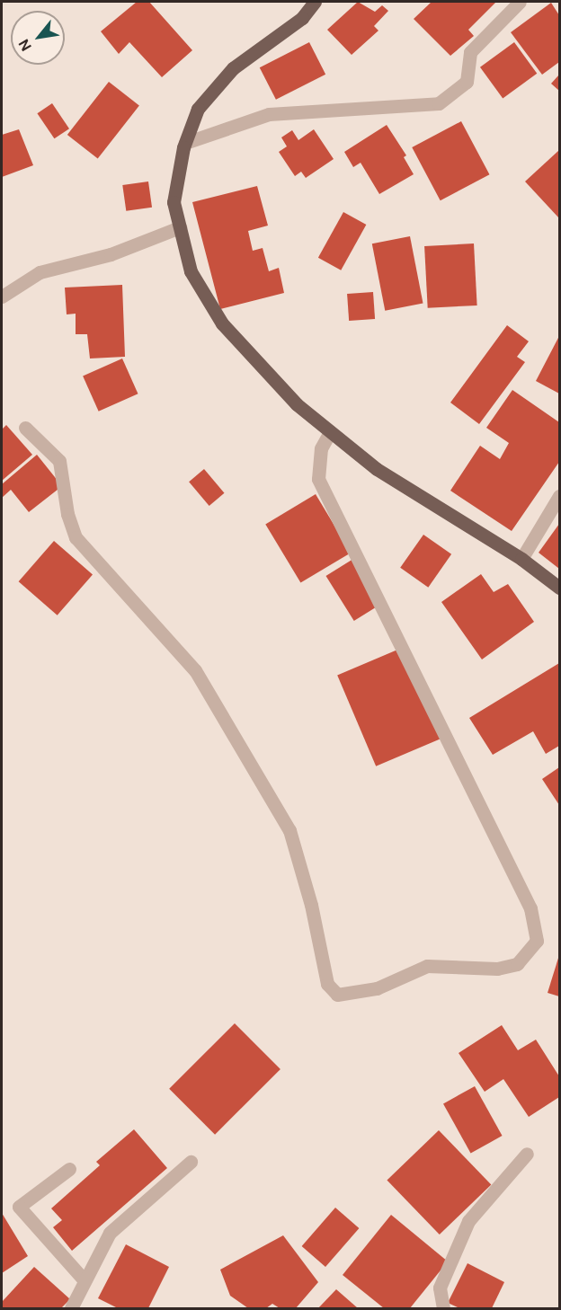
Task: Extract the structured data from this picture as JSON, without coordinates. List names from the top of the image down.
{
  "north": "bottom left"
}
